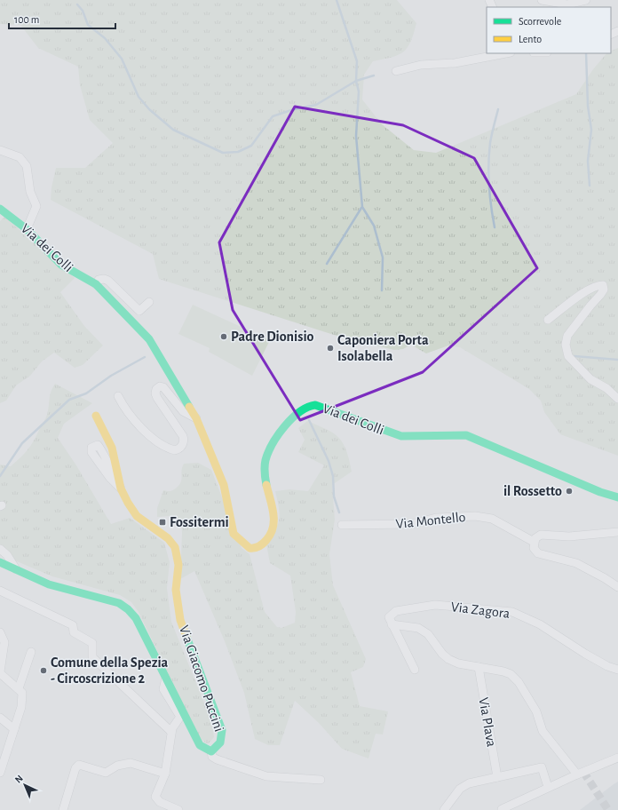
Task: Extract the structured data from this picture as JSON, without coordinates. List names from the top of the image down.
{
  "streets": {
    "street": [
      "Via dei Colli",
      "Via Montello",
      "Via Zagora",
      "Via Giacomo Puccini",
      "Via Plava"
    ]
  },
  "places": {
    "other": [
      "Padre Dionisio",
      "Caponiera Porta Isolabella",
      "il Rossetto",
      "Comune della Spezia - Circoscrizione 2"
    ],
    "transit": ["Fossitermi"]
  },
  "legend": ["Scorrevole", "Lento"],
  "scale_bar": "100 m",
  "north": "top left"
}
